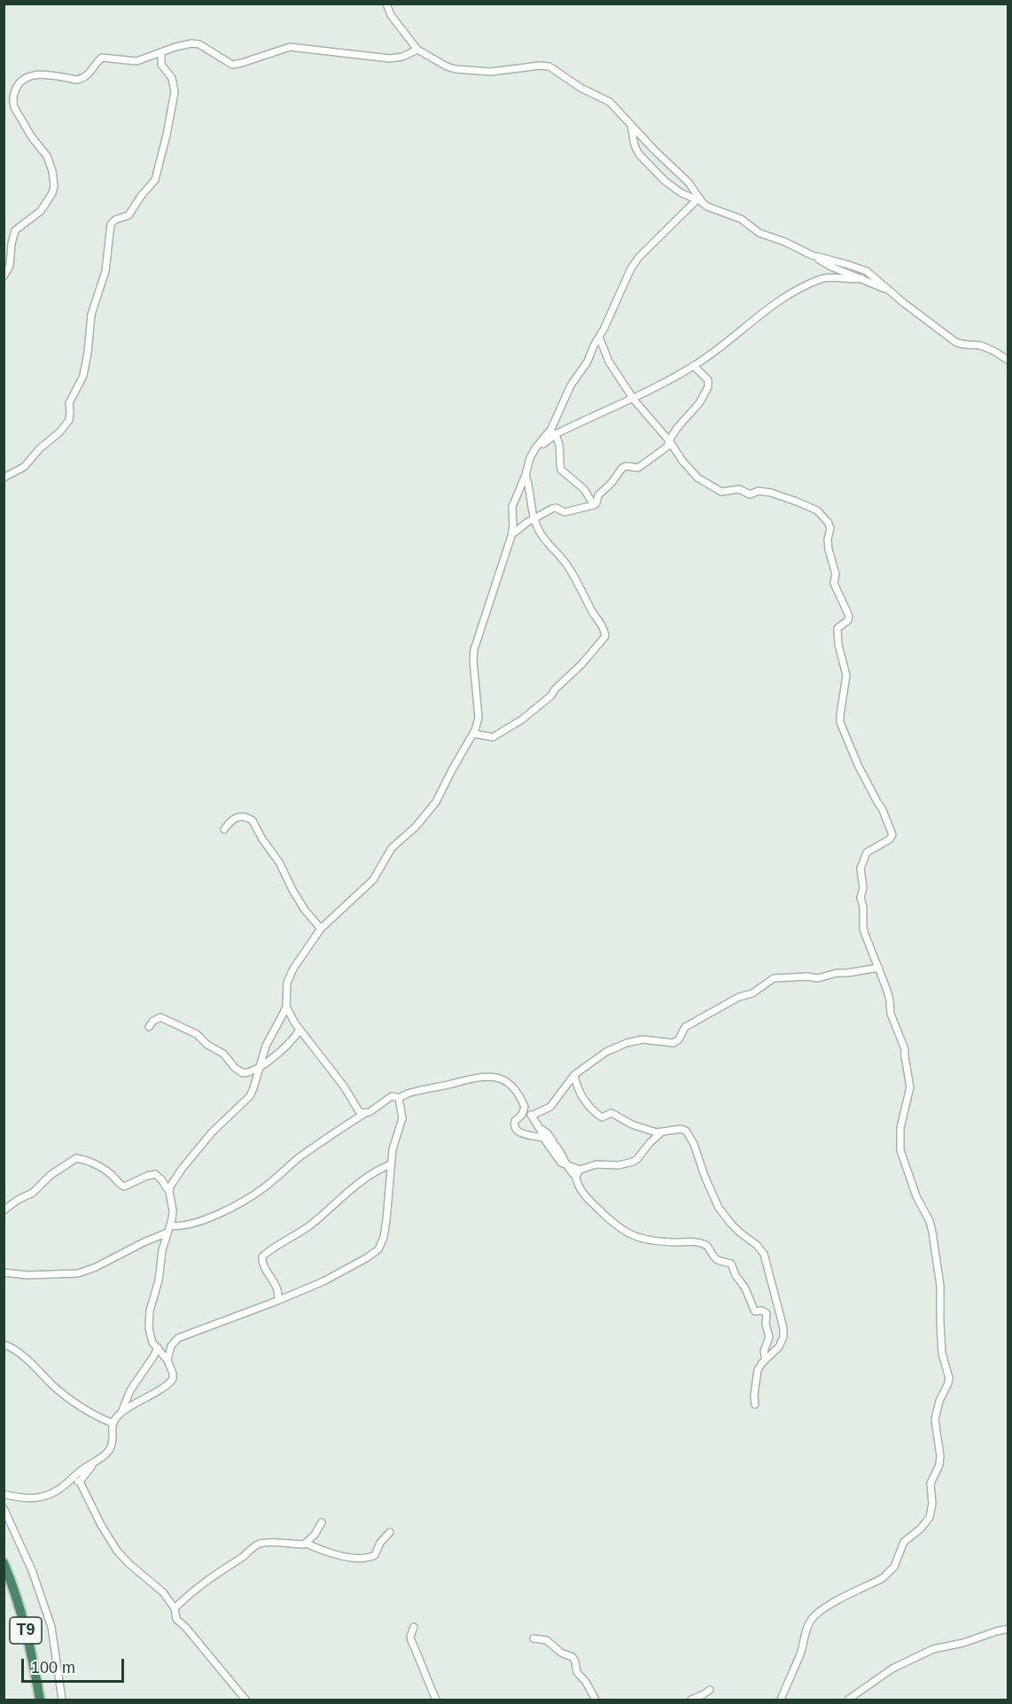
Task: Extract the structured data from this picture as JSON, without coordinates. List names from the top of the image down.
{
  "streets": {
    "highway": ["T9"]
  },
  "scale_bar": "100 m"
}
